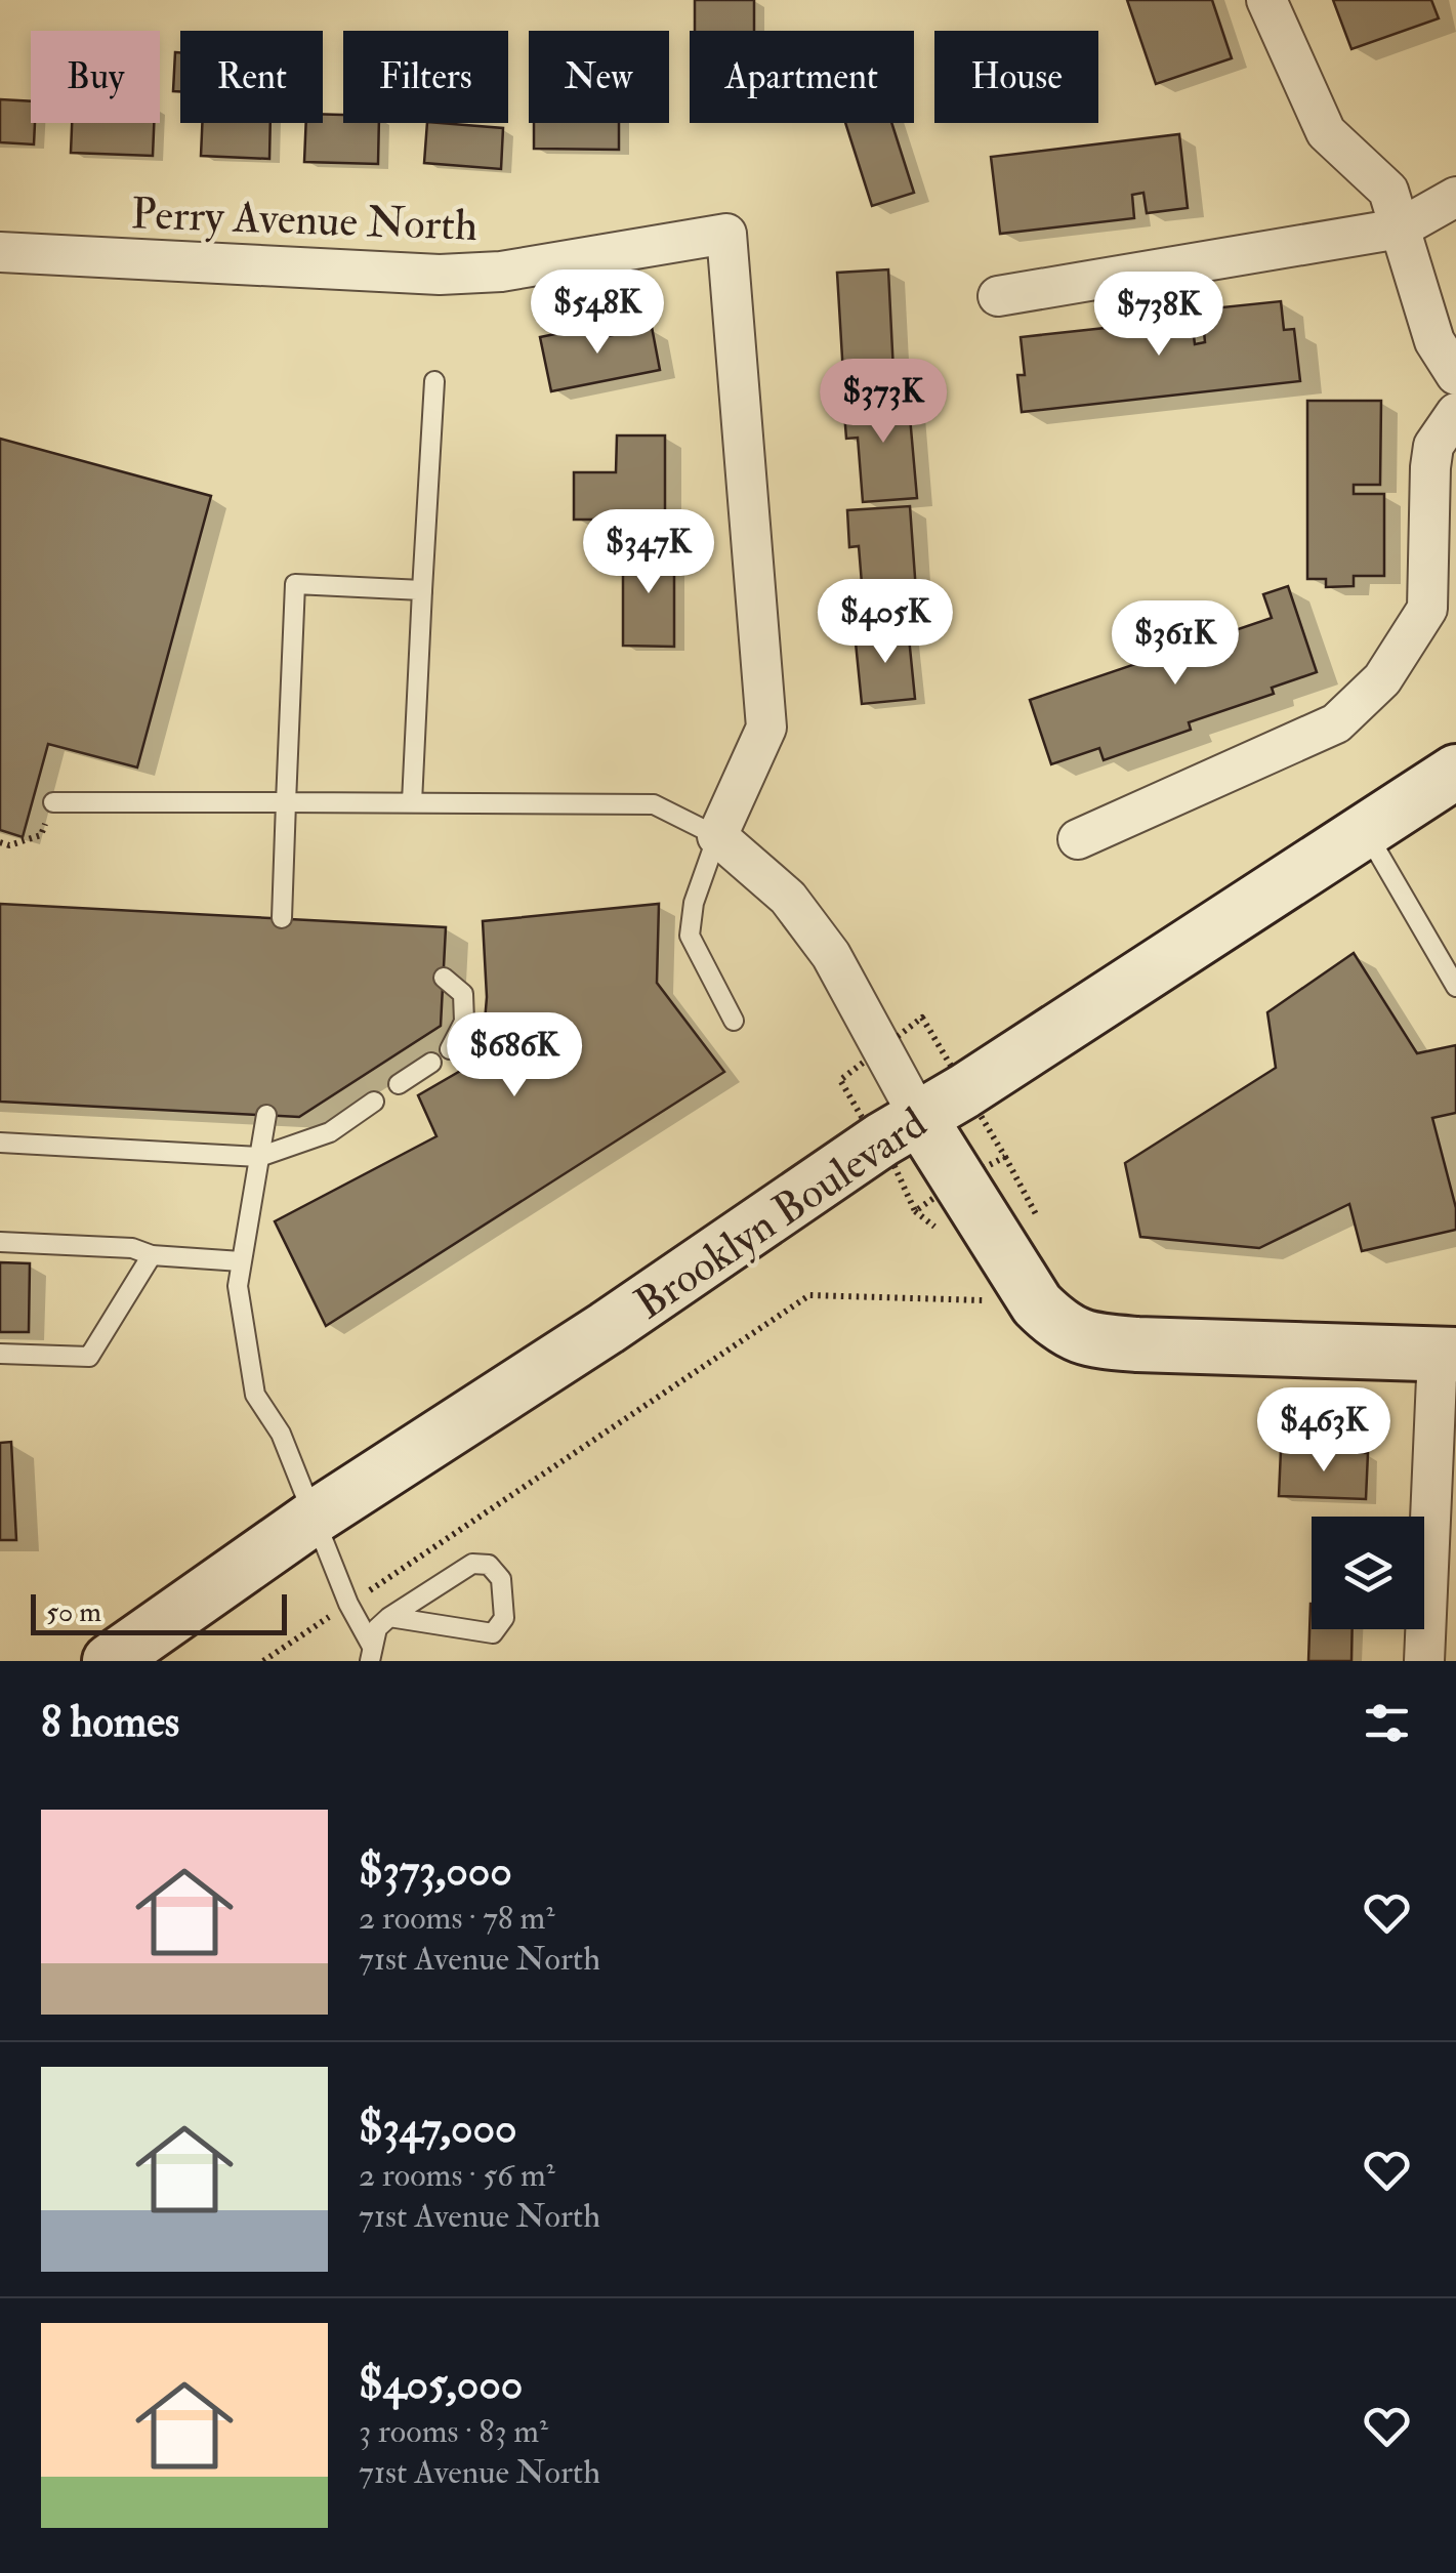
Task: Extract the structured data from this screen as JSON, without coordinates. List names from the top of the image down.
{
  "streets": {
    "main road": ["Brooklyn Boulevard"],
    "street": ["Perry Avenue North"]
  },
  "scale_bar": "50 m",
  "page": {
    "chip": [
      "Buy",
      "Rent",
      "Filters",
      "New",
      "Apartment",
      "House"
    ],
    "price": [
      "$548K",
      "$738K",
      "$373K",
      "$347K",
      "$405K",
      "$361K",
      "$686K",
      "$463K"
    ],
    "scale": "50 m",
    "heading": "8 homes",
    "list": [
      {
        "name": "$373,000",
        "note": "2 rooms · 78 m² · 71st Avenue North"
      },
      {
        "name": "$347,000",
        "note": "2 rooms · 56 m² · 71st Avenue North"
      },
      {
        "name": "$405,000",
        "note": "3 rooms · 83 m² · 71st Avenue North"
      }
    ]
  }
}
